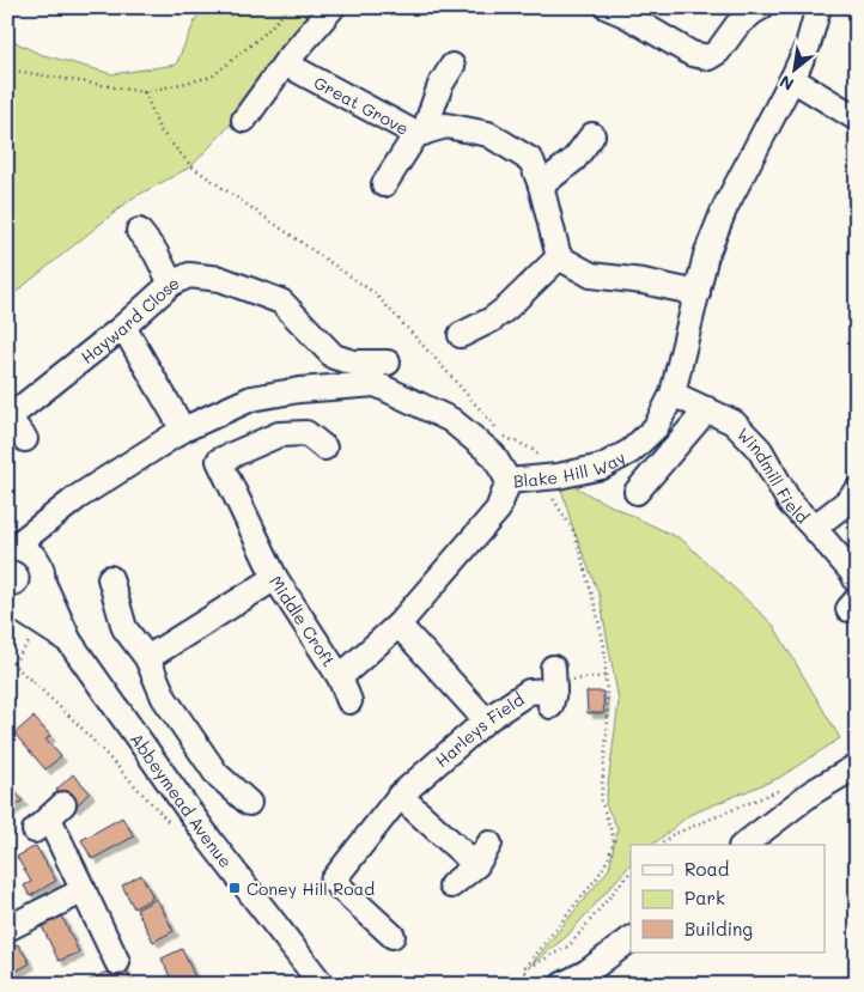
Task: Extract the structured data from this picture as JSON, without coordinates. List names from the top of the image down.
{
  "streets": {
    "street": [
      "Great Grove",
      "Hayward Close",
      "Blake Hill Way",
      "Windmill Field",
      "Middle Croft",
      "Harleys Field",
      "Abbeymead Avenue"
    ]
  },
  "crossings": [
    ["Blake Hill Way", "Windmill Field"],
    ["Blake Hill Way", "Middle Croft"],
    ["Blake Hill Way", "Abbeymead Avenue"]
  ],
  "places": {
    "transit": ["Coney Hill Road"]
  },
  "legend": ["Road", "Park", "Building"],
  "north": "bottom left"
}
